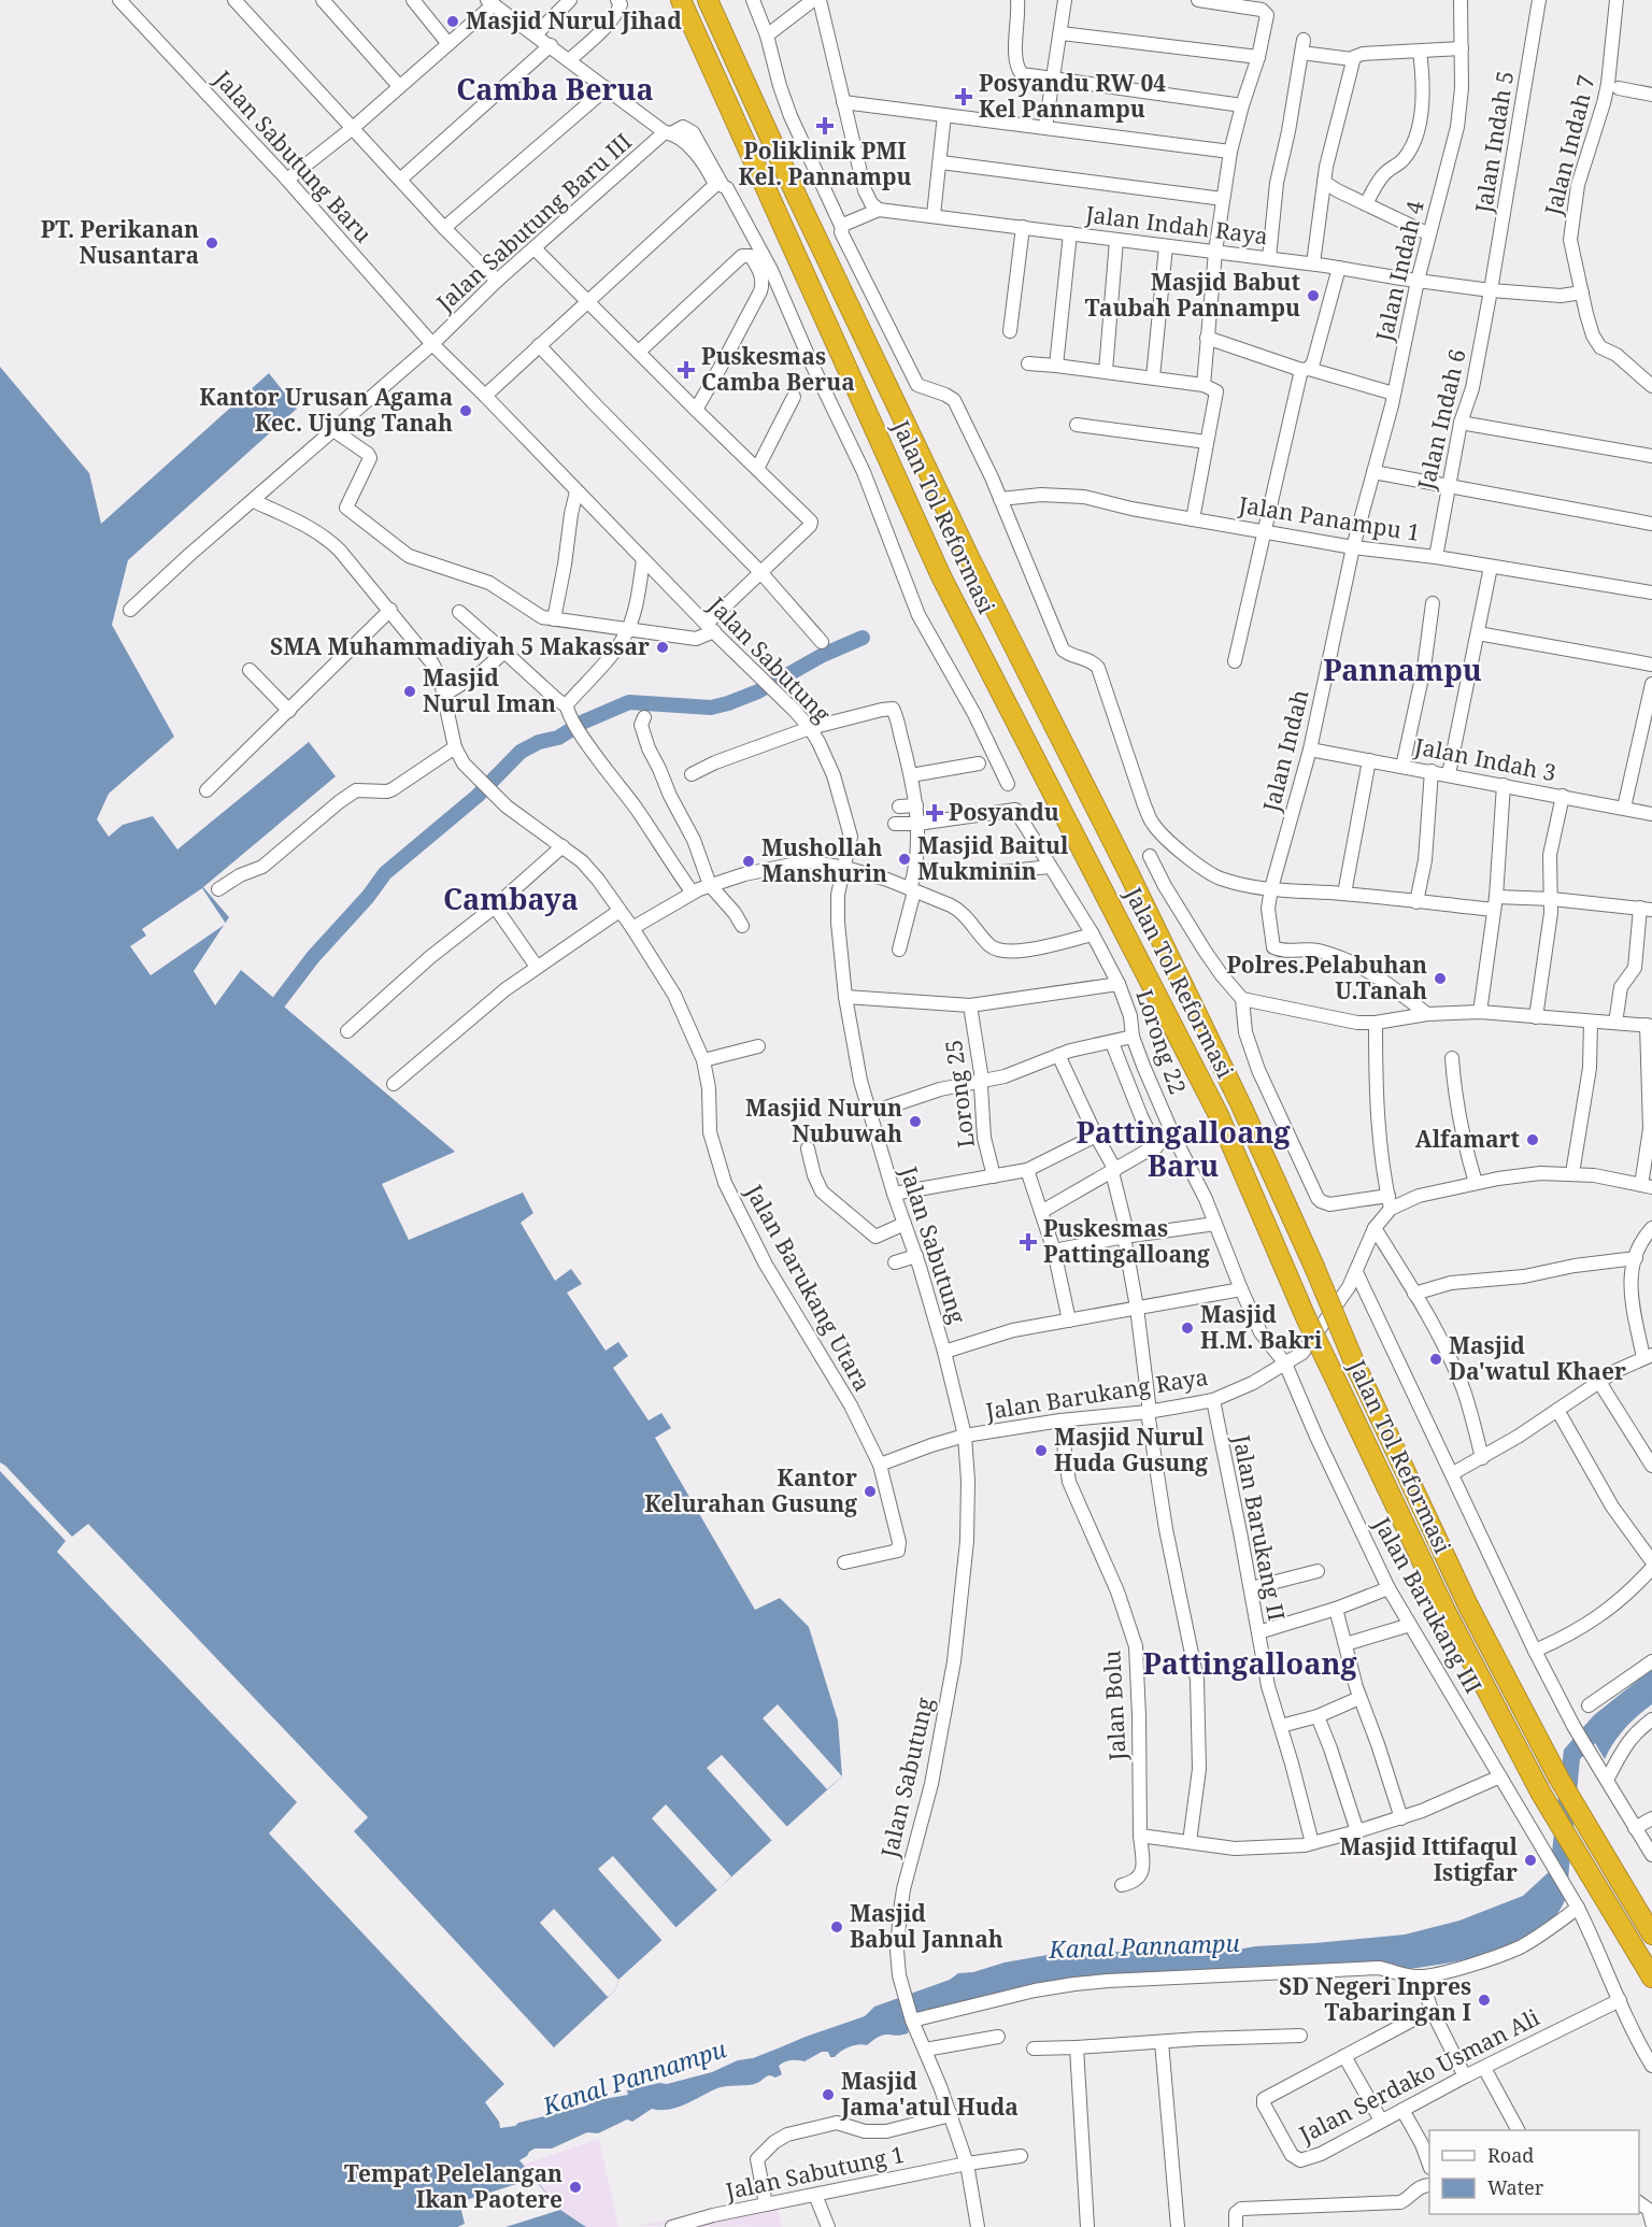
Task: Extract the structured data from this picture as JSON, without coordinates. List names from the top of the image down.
{
  "streets": {
    "highway": ["Jalan Tol Reformasi"],
    "street": [
      "Jalan Indah 5",
      "Jalan Indah 7",
      "Jalan Sabutung Baru",
      "Jalan Sabutung Baru III",
      "Jalan Indah Raya",
      "Jalan Indah 4",
      "Jalan Indah 6",
      "Jalan Panampu 1",
      "Jalan Sabutung",
      "Jalan Indah",
      "Jalan Indah 3",
      "Lorong 22",
      "Lorong 25",
      "Jalan Barukang Utara",
      "Jalan Barukang Raya",
      "Jalan Barukang II",
      "Jalan Barukang III",
      "Jalan Bolu",
      "Jalan Serdako Usman Ali",
      "Jalan Sabutung 1"
    ]
  },
  "crossings": [
    ["Jalan Indah 5", "Jalan Indah Raya"],
    ["Jalan Indah 5", "Jalan Indah 6"],
    ["Jalan Indah 7", "Jalan Indah Raya"],
    ["Jalan Sabutung Baru", "Jalan Sabutung Baru III"],
    ["Jalan Sabutung Baru", "Jalan Sabutung"],
    ["Jalan Sabutung Baru III", "Jalan Sabutung"],
    ["Jalan Indah Raya", "Jalan Indah 4"],
    ["Jalan Indah Raya", "Jalan Indah 6"],
    ["Jalan Indah 4", "Jalan Panampu 1"],
    ["Jalan Indah 4", "Jalan Indah"],
    ["Jalan Indah 6", "Jalan Panampu 1"],
    ["Jalan Panampu 1", "Jalan Indah"],
    ["Jalan Sabutung", "Jalan Barukang Raya"],
    ["Jalan Sabutung", "Jalan Sabutung 1"],
    ["Jalan Indah", "Jalan Indah 3"],
    ["Lorong 22", "Jalan Barukang Raya"],
    ["Lorong 22", "Jalan Barukang III"],
    ["Jalan Barukang Utara", "Jalan Barukang Raya"],
    ["Jalan Barukang Raya", "Jalan Barukang II"],
    ["Jalan Barukang Raya", "Jalan Barukang III"],
    ["Jalan Barukang Raya", "Jalan Bolu"]
  ],
  "districts": [
    "Camba Berua",
    "Pannampu",
    "Cambaya",
    "Pattingalloang Baru",
    "Pattingalloang"
  ],
  "water": ["Kanal Pannampu"],
  "places": {
    "other": [
      "Masjid Nurul Jihad",
      "PT. Perikanan Nusantara",
      "Masjid Babut Taubah Pannampu",
      "Kantor Urusan Agama Kec. Ujung Tanah",
      "SMA Muhammadiyah 5 Makassar",
      "Masjid Nurul Iman",
      "Masjid Baitul Mukminin",
      "Mushollah Manshurin",
      "Polres.Pelabuhan U.Tanah",
      "Masjid Nurun Nubuwah",
      "Alfamart",
      "Masjid H.M. Bakri",
      "Masjid Da'watul Khaer",
      "Masjid Nurul Huda Gusung",
      "Kantor Kelurahan Gusung",
      "Masjid Ittifaqul Istigfar",
      "Masjid Babul Jannah",
      "SD Negeri Inpres Tabaringan I",
      "Masjid Jama'atul Huda",
      "Tempat Pelelangan Ikan Paotere"
    ],
    "health": [
      "Posyandu RW 04 Kel Pannampu",
      "Poliklinik PMI Kel. Pannampu",
      "Puskesmas Camba Berua",
      "Posyandu",
      "Puskesmas Pattingalloang"
    ]
  },
  "legend": ["Road", "Water"]
}
